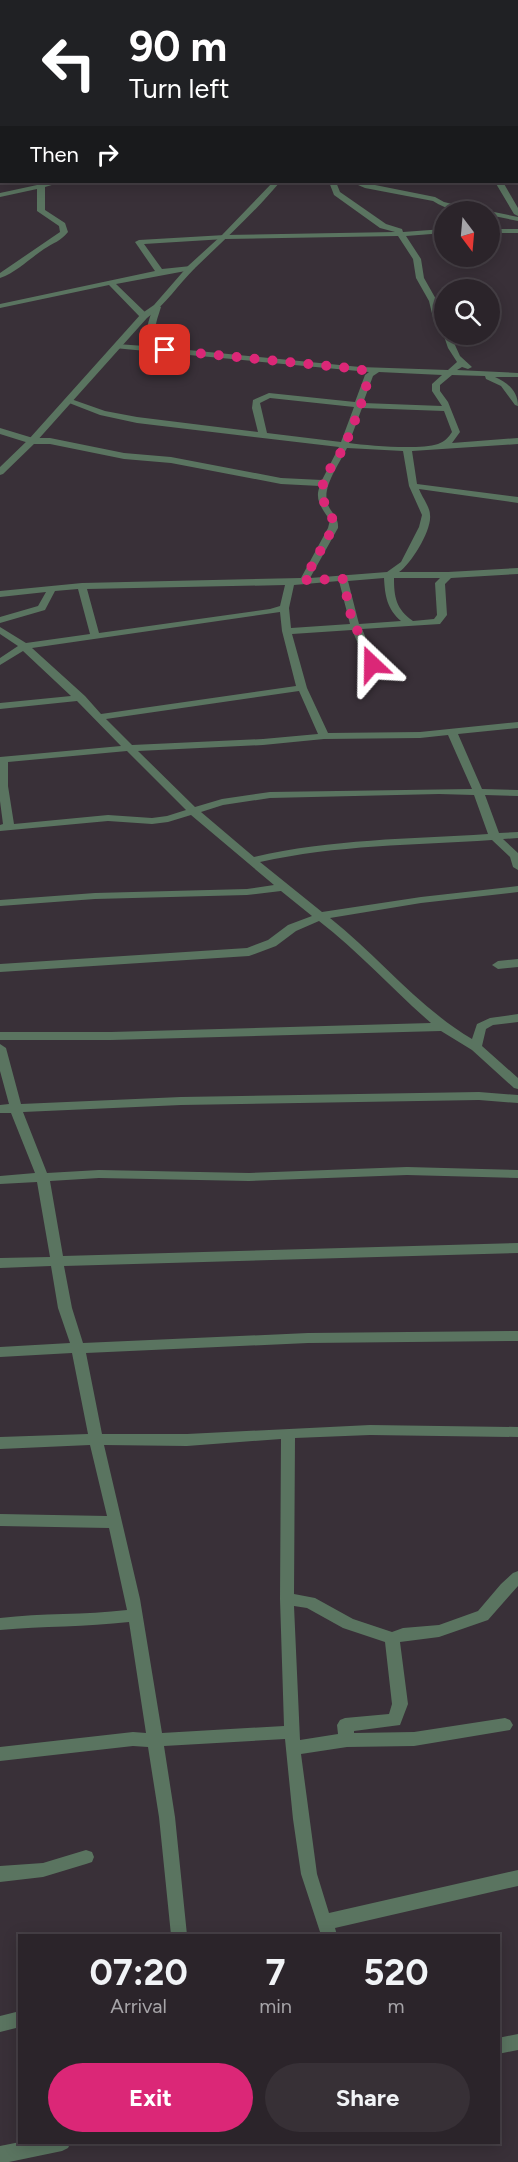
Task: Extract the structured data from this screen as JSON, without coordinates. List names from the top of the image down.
{
  "north": "bottom",
  "page": {
    "turn": ["90 m", "Turn left"],
    "then": "Then",
    "eta": [
      "07:20",
      "Arrival",
      "7",
      "min",
      "520",
      "m"
    ],
    "buttons": ["Exit", "Share"]
  }
}
